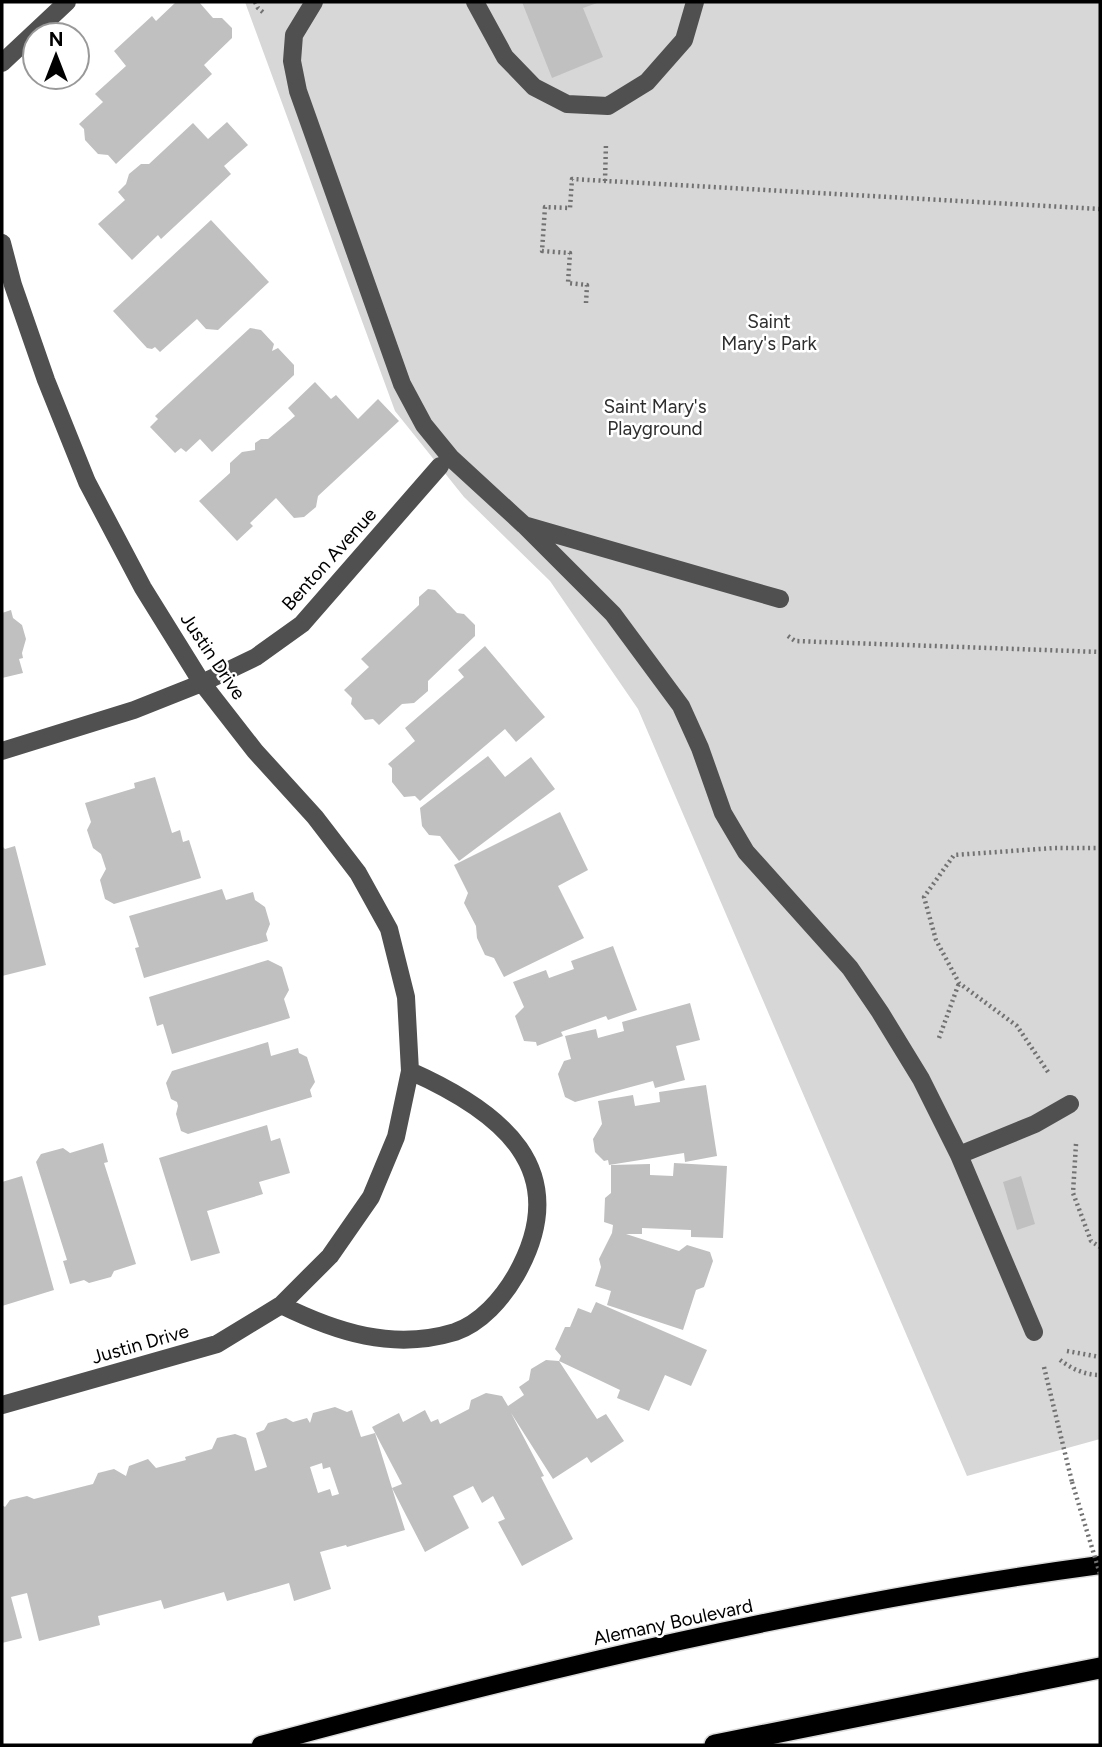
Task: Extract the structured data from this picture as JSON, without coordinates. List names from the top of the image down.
{
  "streets": {
    "main road": ["Alemany Boulevard"],
    "street": ["Benton Avenue", "Justin Drive"]
  },
  "crossings": [
    ["Benton Avenue", "Justin Drive"]
  ],
  "parks": ["Saint Mary's Park", "Saint Mary's Playground"],
  "north": "top"
}
